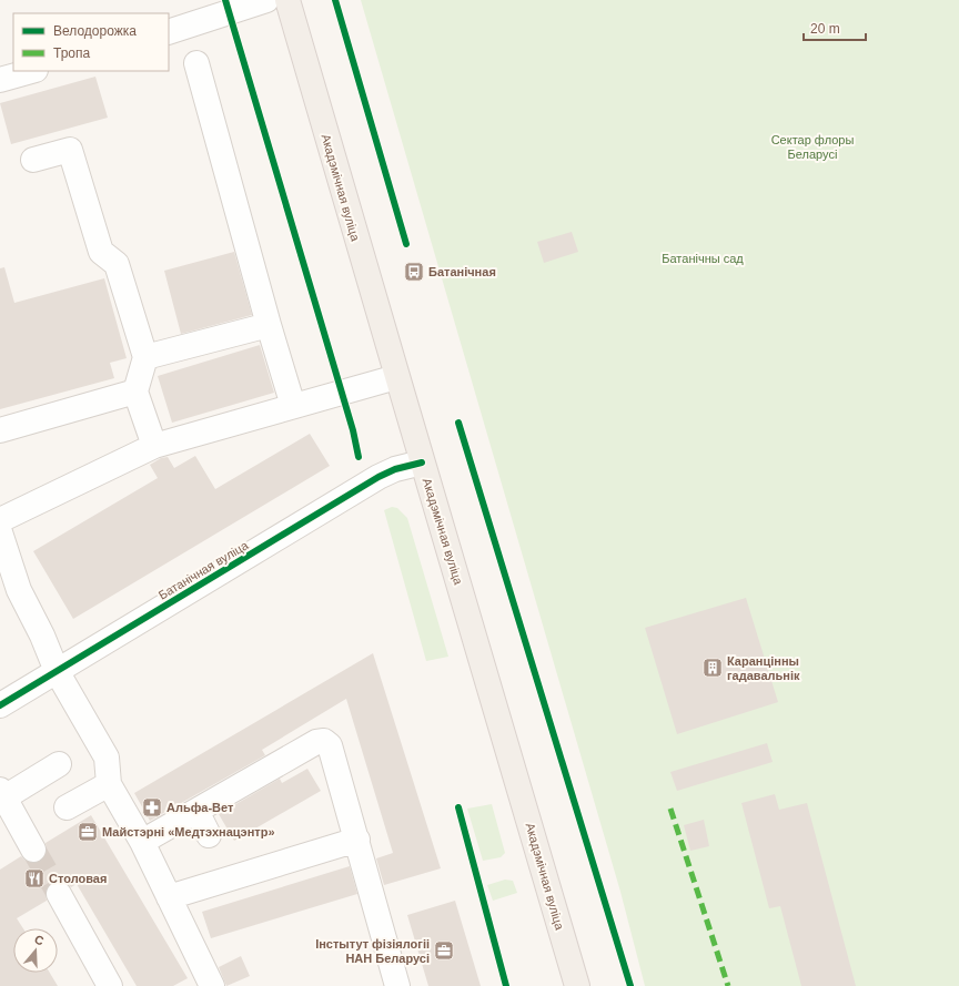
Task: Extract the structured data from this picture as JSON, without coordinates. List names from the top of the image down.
{
  "streets": {
    "main road": ["Акадэмічная вуліца"],
    "street": ["Батанічная вуліца"]
  },
  "crossings": [
    ["Акадэмічная вуліца", "Батанічная вуліца"]
  ],
  "parks": ["Сектар флоры Беларусі", "Батанічны сад"],
  "places": {
    "bus stop": ["Батанічная"],
    "building": ["Каранцінны гадавальнік"],
    "pharmacy": ["Альфа-Вет"],
    "office": ["Майстэрні «Медтэхнацэнтр»", "Інстытут фізіялогіі НАН Беларусі"],
    "restaurant": ["Столовая"]
  },
  "legend": ["Велодорожка", "Тропа"],
  "scale_bar": "20 m",
  "north": "top"
}
